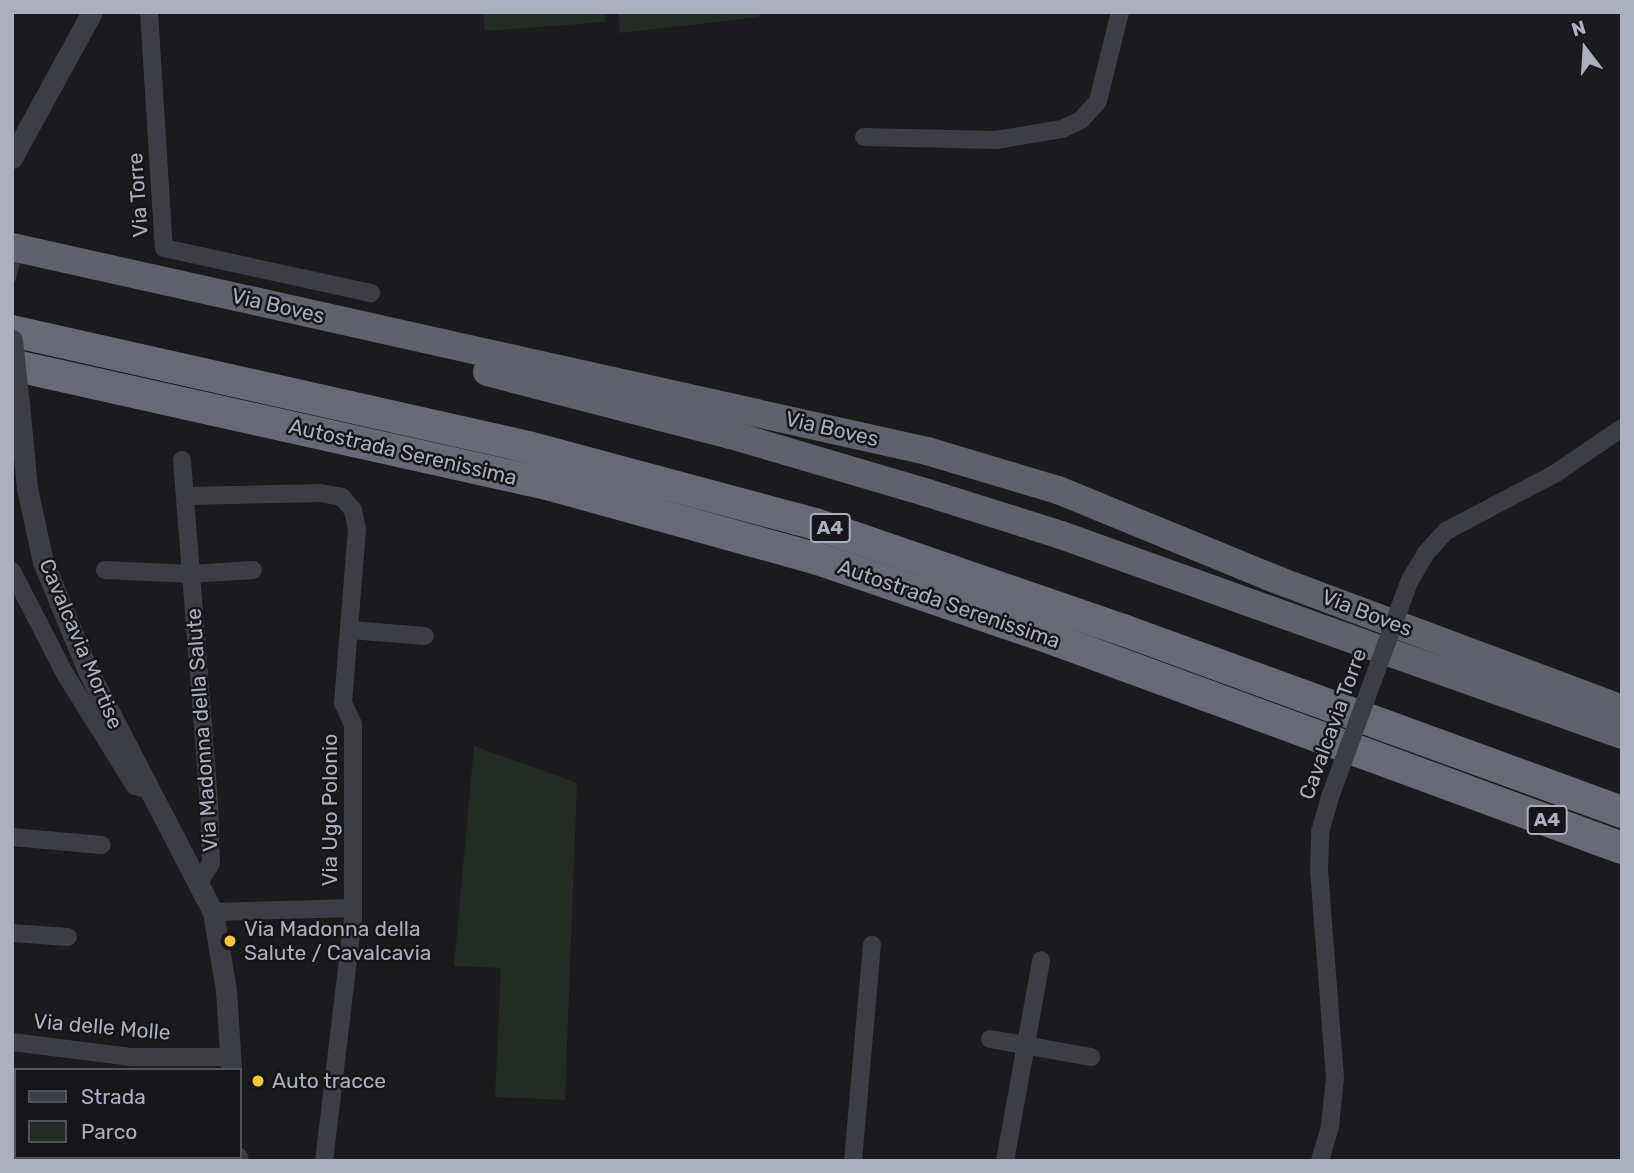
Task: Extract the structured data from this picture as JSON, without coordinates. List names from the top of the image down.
{
  "streets": {
    "highway": ["Via Boves", "Autostrada Serenissima", "A4"],
    "street": [
      "Via Torre",
      "Cavalcavia Mortise",
      "Cavalcavia Torre",
      "Via Madonna della Salute",
      "Via Ugo Polonio",
      "Via delle Molle"
    ]
  },
  "crossings": [
    ["Cavalcavia Mortise", "Via Madonna della Salute"],
    ["Cavalcavia Mortise", "Via Ugo Polonio"],
    ["Via Madonna della Salute", "Via Ugo Polonio"]
  ],
  "places": ["Via Madonna della Salute / Cavalcavia", "Auto tracce"],
  "legend": ["Strada", "Parco"],
  "north": "top"
}
